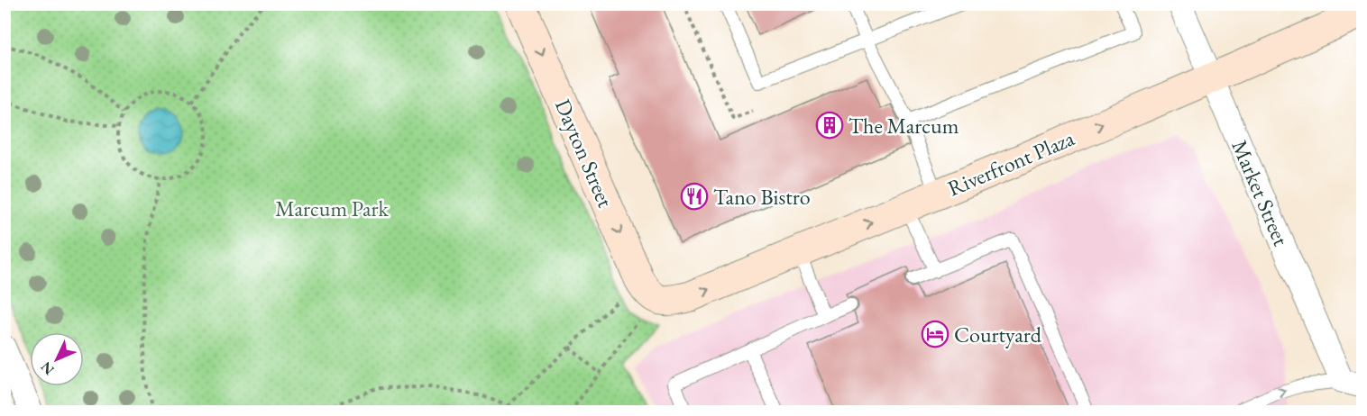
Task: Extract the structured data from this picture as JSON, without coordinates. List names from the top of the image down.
{
  "streets": {
    "street": ["Dayton Street", "Riverfront Plaza", "Market Street"]
  },
  "crossings": [
    ["Dayton Street", "Riverfront Plaza"],
    ["Riverfront Plaza", "Market Street"]
  ],
  "one_way": ["Dayton Street", "Riverfront Plaza"],
  "parks": ["Marcum Park"],
  "places": {
    "building": ["The Marcum"],
    "restaurant": ["Tano Bistro"],
    "hotel": ["Courtyard"]
  },
  "north": "bottom left"
}
